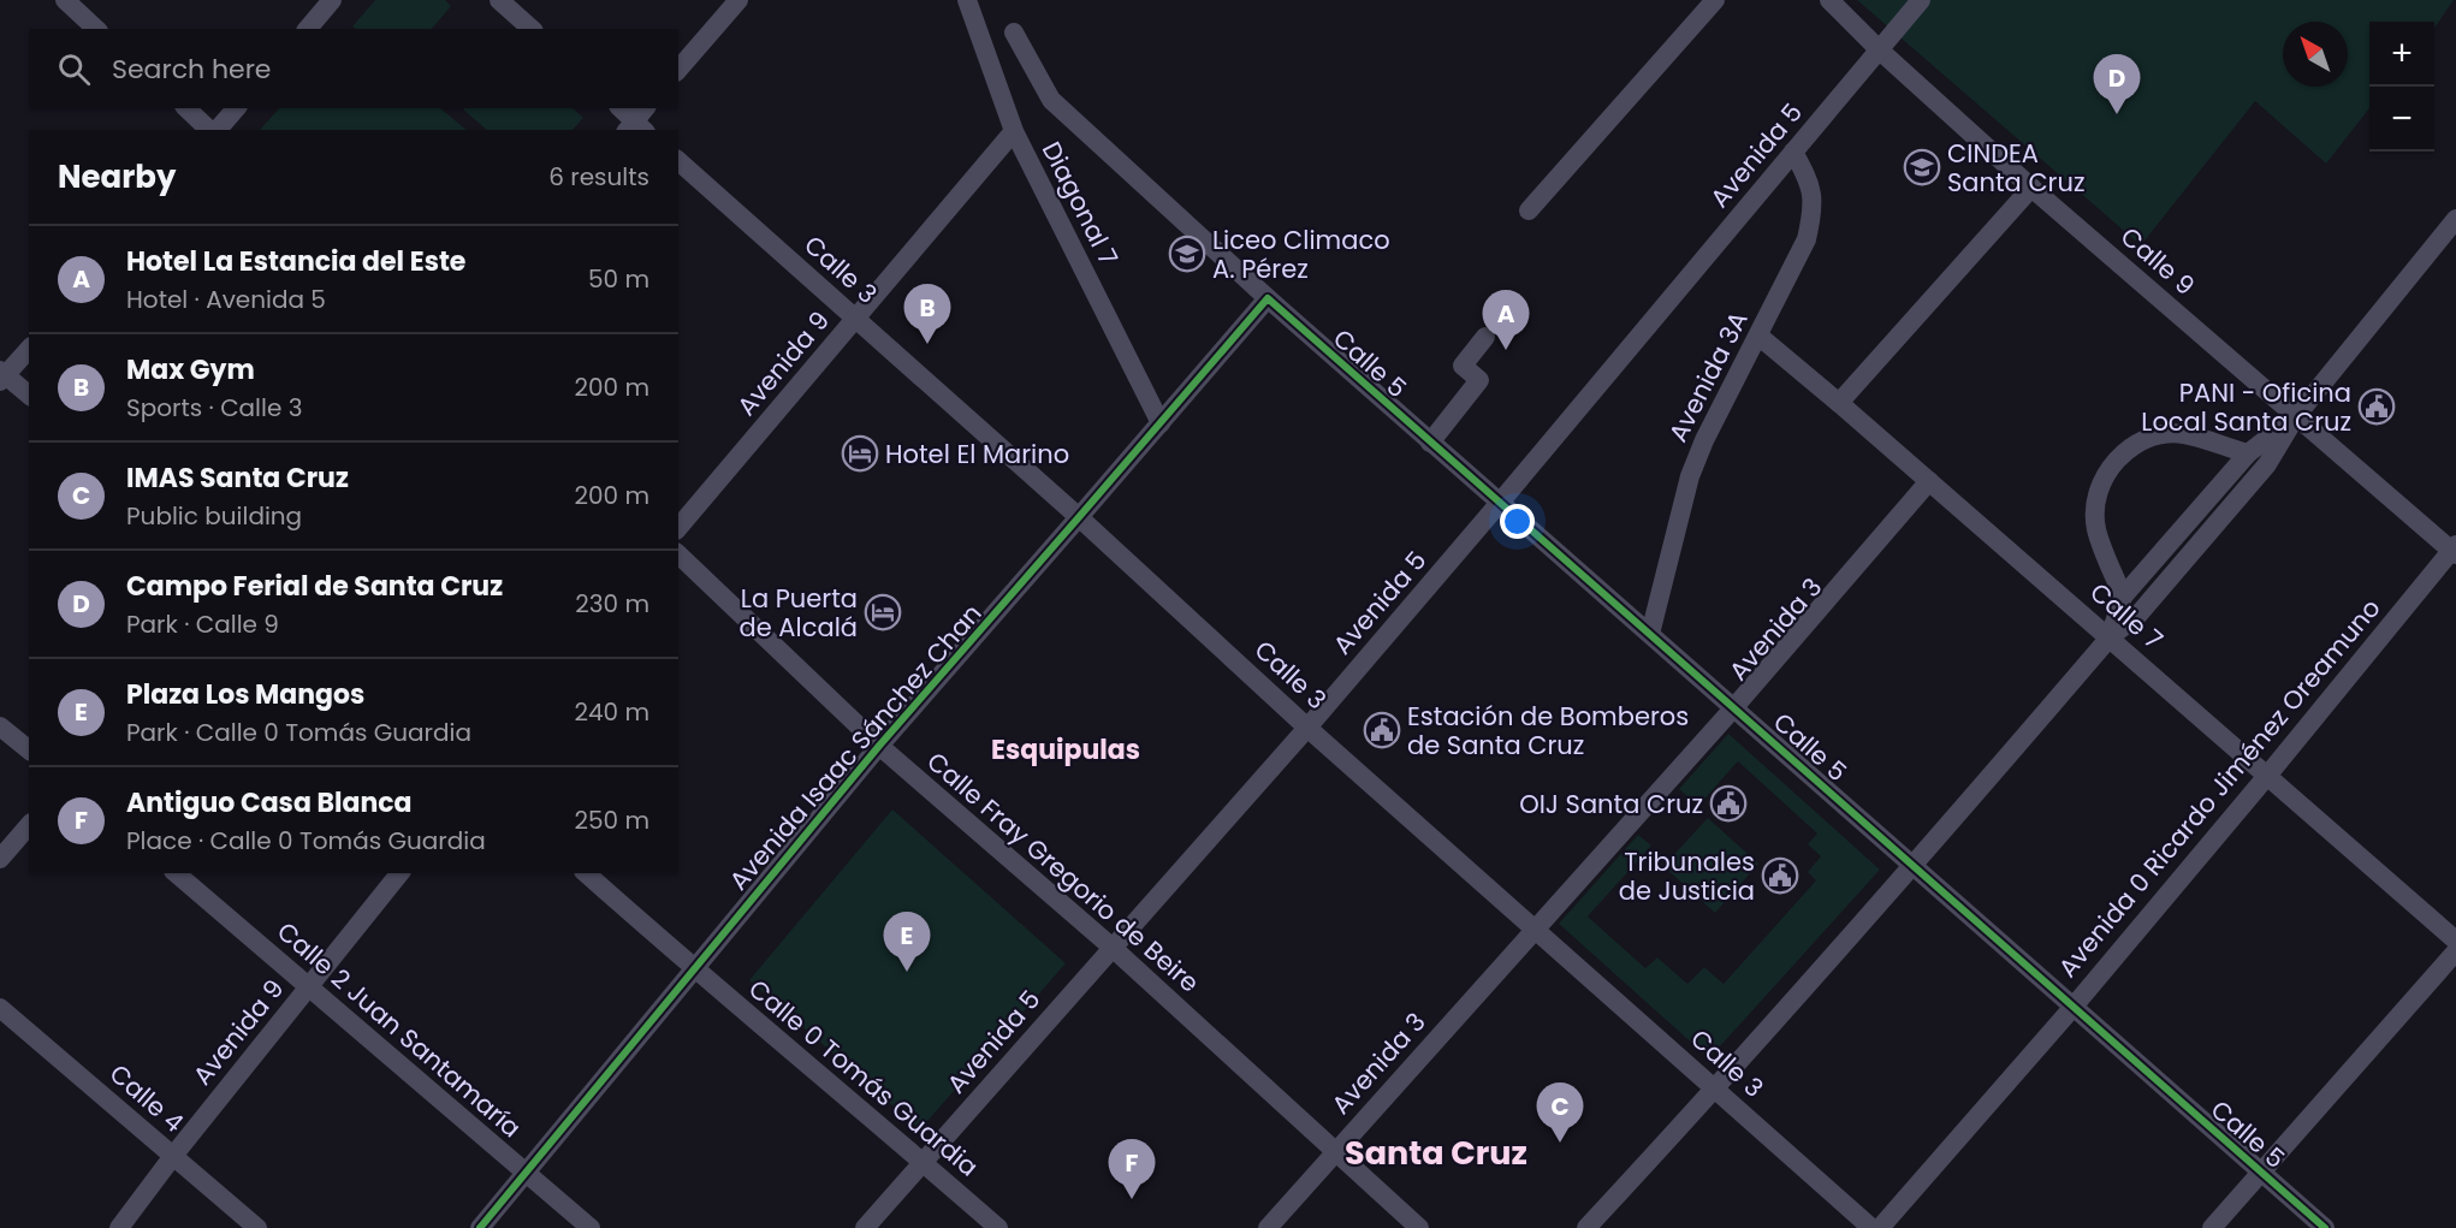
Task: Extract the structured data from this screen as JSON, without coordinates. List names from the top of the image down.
{
  "streets": {
    "street": [
      "Avenida 5",
      "Diagonal 7",
      "Calle 9",
      "Calle 3",
      "Avenida 9",
      "Calle 5",
      "Avenida 3A",
      "Calle 7",
      "Avenida 3",
      "Avenida Isaac Sánchez Chan",
      "Avenida 0 Ricardo Jiménez Oreamuno",
      "Calle Fray Gregorio de Beire",
      "Calle 2 Juan Santamaría",
      "Calle 0 Tomás Guardia",
      "Calle 4"
    ]
  },
  "crossings": [
    ["Avenida 5", "Calle 9"],
    ["Avenida 5", "Calle 3"],
    ["Avenida 5", "Calle 5"],
    ["Avenida 5", "Avenida 3A"],
    ["Avenida 5", "Calle Fray Gregorio de Beire"],
    ["Avenida 5", "Calle 0 Tomás Guardia"],
    ["Diagonal 7", "Avenida 9"],
    ["Diagonal 7", "Avenida Isaac Sánchez Chan"],
    ["Calle 9", "Avenida 0 Ricardo Jiménez Oreamuno"],
    ["Calle 3", "Avenida 9"],
    ["Calle 3", "Avenida 3"],
    ["Calle 3", "Avenida Isaac Sánchez Chan"],
    ["Avenida 9", "Calle 2 Juan Santamaría"],
    ["Avenida 9", "Calle 4"],
    ["Calle 5", "Avenida 3A"],
    ["Calle 5", "Avenida 3"],
    ["Calle 5", "Avenida Isaac Sánchez Chan"],
    ["Calle 5", "Avenida 0 Ricardo Jiménez Oreamuno"],
    ["Avenida 3A", "Calle 7"],
    ["Calle 7", "Avenida 3"],
    ["Calle 7", "Avenida 0 Ricardo Jiménez Oreamuno"],
    ["Avenida 3", "Calle Fray Gregorio de Beire"],
    ["Avenida Isaac Sánchez Chan", "Calle Fray Gregorio de Beire"],
    ["Avenida Isaac Sánchez Chan", "Calle 2 Juan Santamaría"],
    ["Avenida Isaac Sánchez Chan", "Calle 0 Tomás Guardia"]
  ],
  "districts": ["Esquipulas", "Santa Cruz"],
  "places": {
    "school or university": ["CINDEA Santa Cruz", "Liceo Climaco A. Pérez"],
    "public building": [
      "PANI - Oficina Local Santa Cruz",
      "Estación de Bomberos de Santa Cruz",
      "OIJ Santa Cruz",
      "Tribunales de Justicia"
    ],
    "hotel": ["Hotel El Marino", "La Puerta de Alcalá"]
  },
  "north": "top left",
  "page": {
    "map_buttons": ["+", "−"],
    "search": "Search here",
    "pins": [
      "D",
      "B",
      "A",
      "E",
      "C",
      "F"
    ],
    "heading": ["Nearby", "6 results"],
    "list": [
      {
        "mark": "A",
        "name": "Hotel La Estancia del Este",
        "note": "Hotel · Avenida 5",
        "value": "50 m"
      },
      {
        "mark": "B",
        "name": "Max Gym",
        "note": "Sports · Calle 3",
        "value": "200 m"
      },
      {
        "mark": "C",
        "name": "IMAS Santa Cruz",
        "note": "Public building",
        "value": "200 m"
      },
      {
        "mark": "D",
        "name": "Campo Ferial de Santa Cruz",
        "note": "Park · Calle 9",
        "value": "230 m"
      },
      {
        "mark": "E",
        "name": "Plaza Los Mangos",
        "note": "Park · Calle 0 Tomás Guardia",
        "value": "240 m"
      },
      {
        "mark": "F",
        "name": "Antiguo Casa Blanca",
        "note": "Place · Calle 0 Tomás Guardia",
        "value": "250 m"
      }
    ]
  }
}
